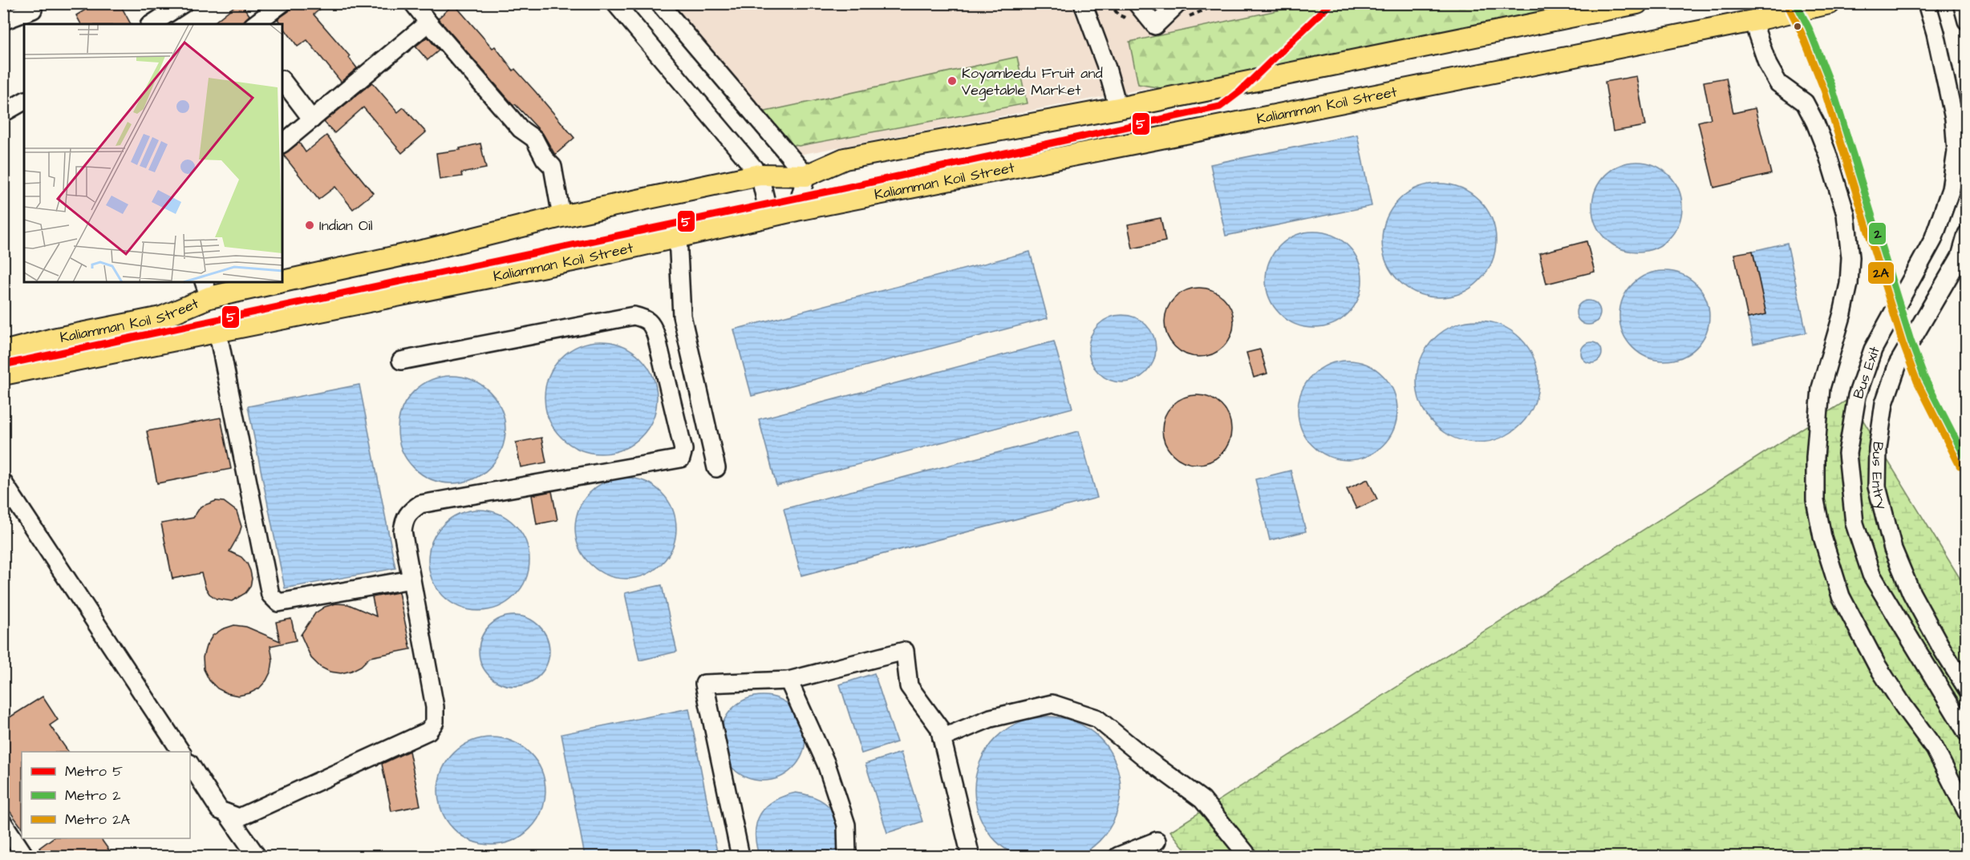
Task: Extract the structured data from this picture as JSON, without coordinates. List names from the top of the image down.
{
  "streets": {
    "main road": ["Kaliamman Koil Street"],
    "street": ["Bus Exit", "Bus Entry"]
  },
  "places": ["Koyambedu Fruit and Vegetable Market", "Indian Oil"],
  "lines": ["metro line 5", "metro line 2", "metro line 2A"],
  "legend": ["Metro 5", "Metro 2", "Metro 2A"]
}
